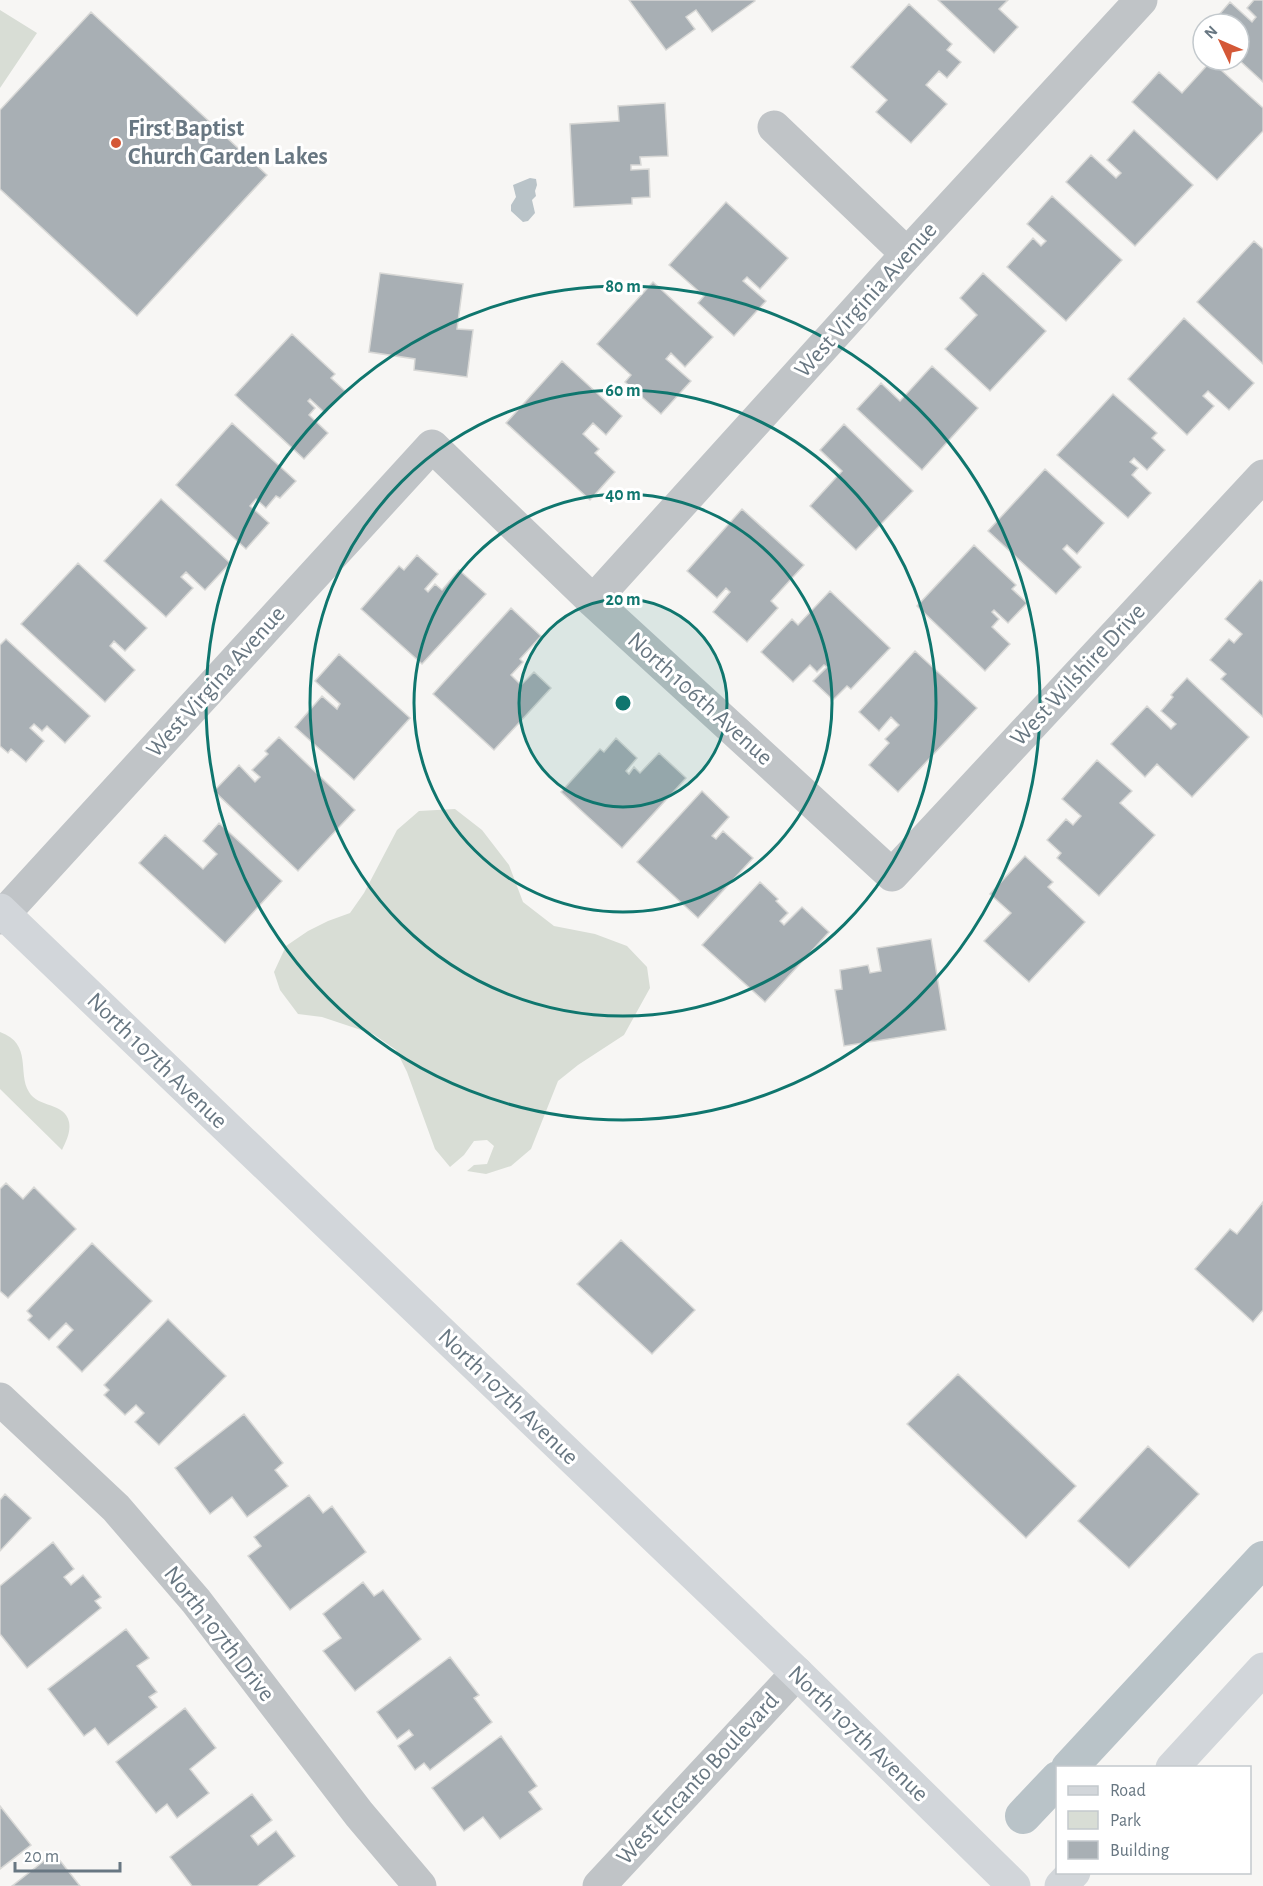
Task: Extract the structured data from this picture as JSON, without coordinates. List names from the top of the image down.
{
  "streets": {
    "main road": ["North 107th Avenue"],
    "street": [
      "West Virginia Avenue",
      "West Wilshire Drive",
      "West Virgina Avenue",
      "North 106th Avenue",
      "North 107th Drive",
      "West Encanto Boulevard"
    ]
  },
  "crossings": [
    ["West Virginia Avenue", "North 106th Avenue"],
    ["West Wilshire Drive", "North 106th Avenue"],
    ["West Virgina Avenue", "North 106th Avenue"],
    ["West Virgina Avenue", "North 107th Avenue"],
    ["North 107th Avenue", "West Encanto Boulevard"]
  ],
  "places": ["First Baptist Church Garden Lakes"],
  "legend": ["Road", "Park", "Building"],
  "scale_bar": "20 m",
  "north": "top left",
  "rings": [
    "80 m",
    "60 m",
    "40 m",
    "20 m"
  ]
}
